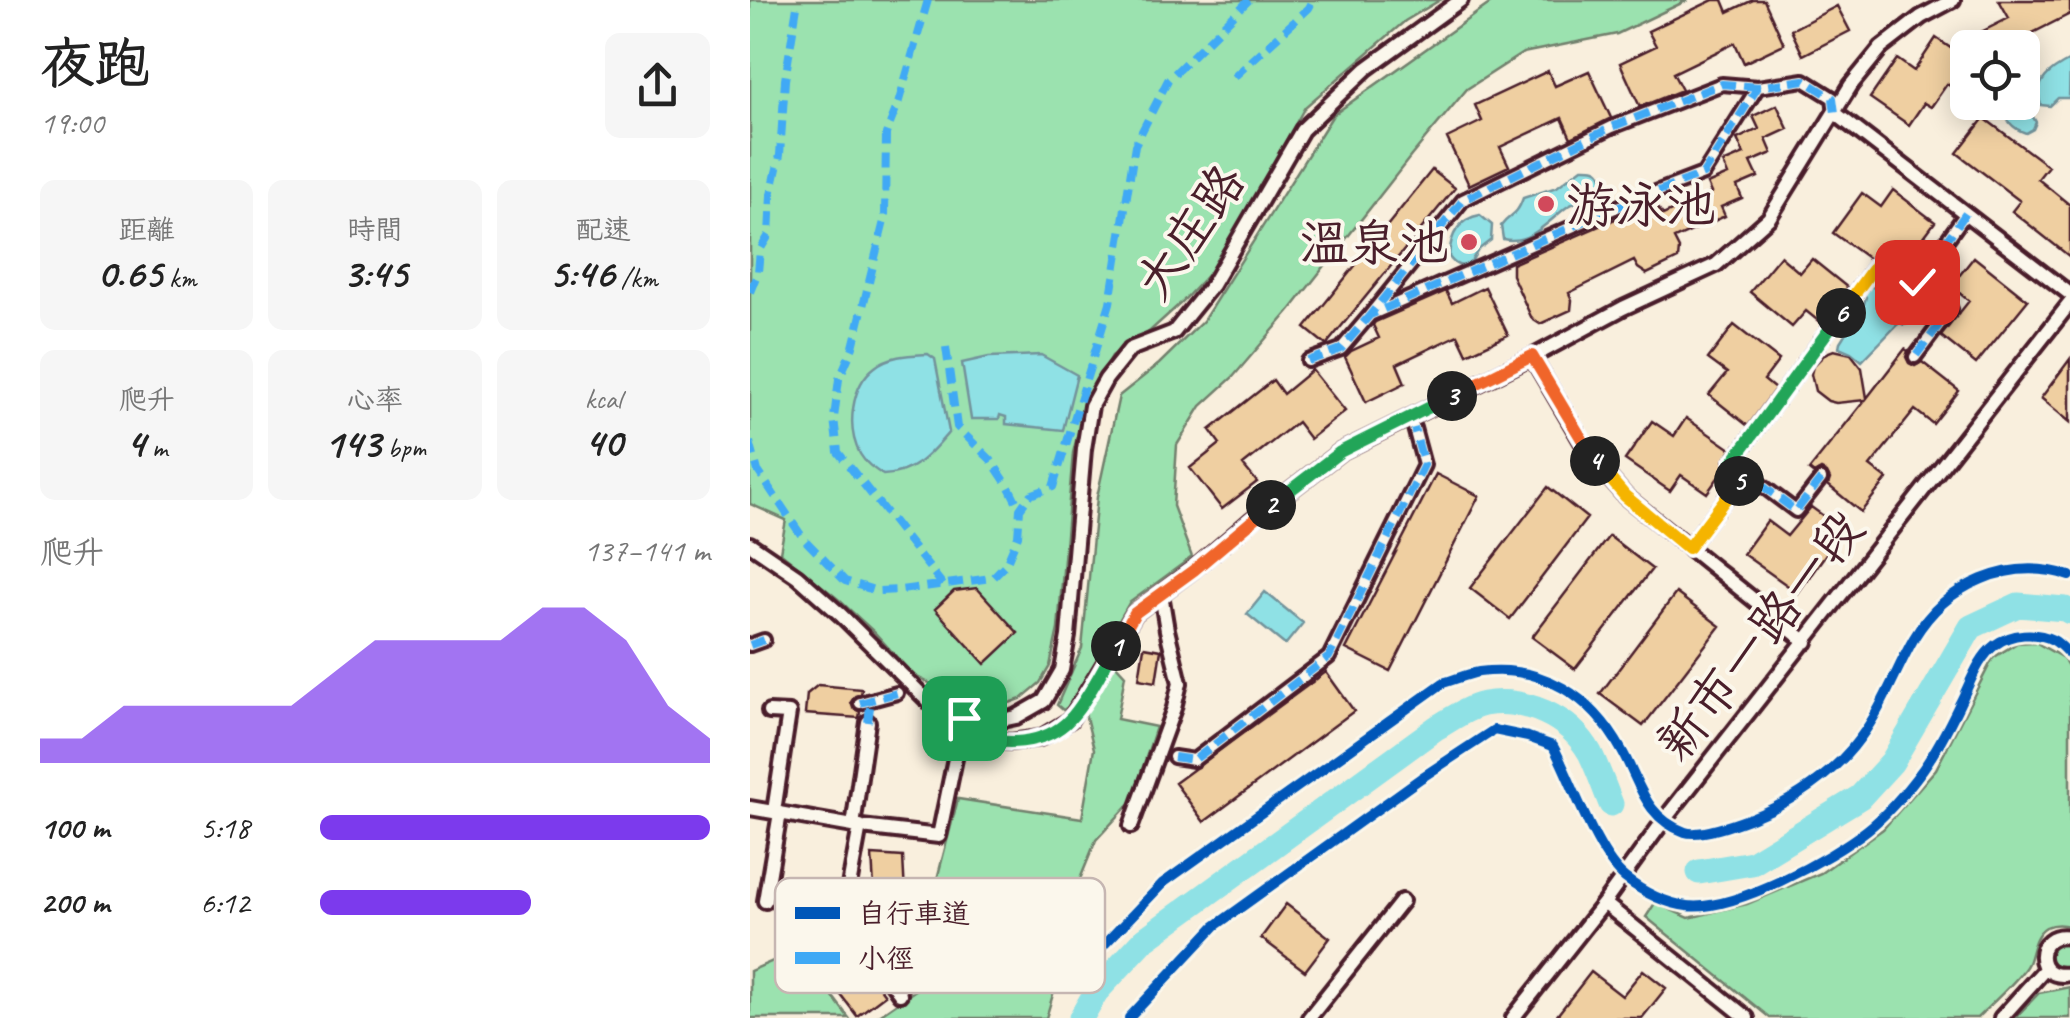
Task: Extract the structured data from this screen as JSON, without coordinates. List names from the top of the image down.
{
  "streets": {
    "street": ["大庄路", "新市一路一段"]
  },
  "places": ["游泳池", "溫泉池"],
  "legend": ["自行車道", "小徑"],
  "page": {
    "heading": ["夜跑", "19:00"],
    "stats": [
      ["距離", "0.65 km"],
      ["時間", "3:45"],
      ["配速", "5:46 /km"],
      ["爬升", "4 m"],
      ["心率", "143 bpm"],
      ["kcal", "40"]
    ],
    "pins": [
      "6",
      "3",
      "4",
      "5",
      "2",
      "1"
    ],
    "chart": ["爬升", "137–141 m"],
    "list": [
      {
        "name": "100 m",
        "note": "5:18"
      },
      {
        "name": "200 m",
        "note": "6:12"
      }
    ]
  }
}
